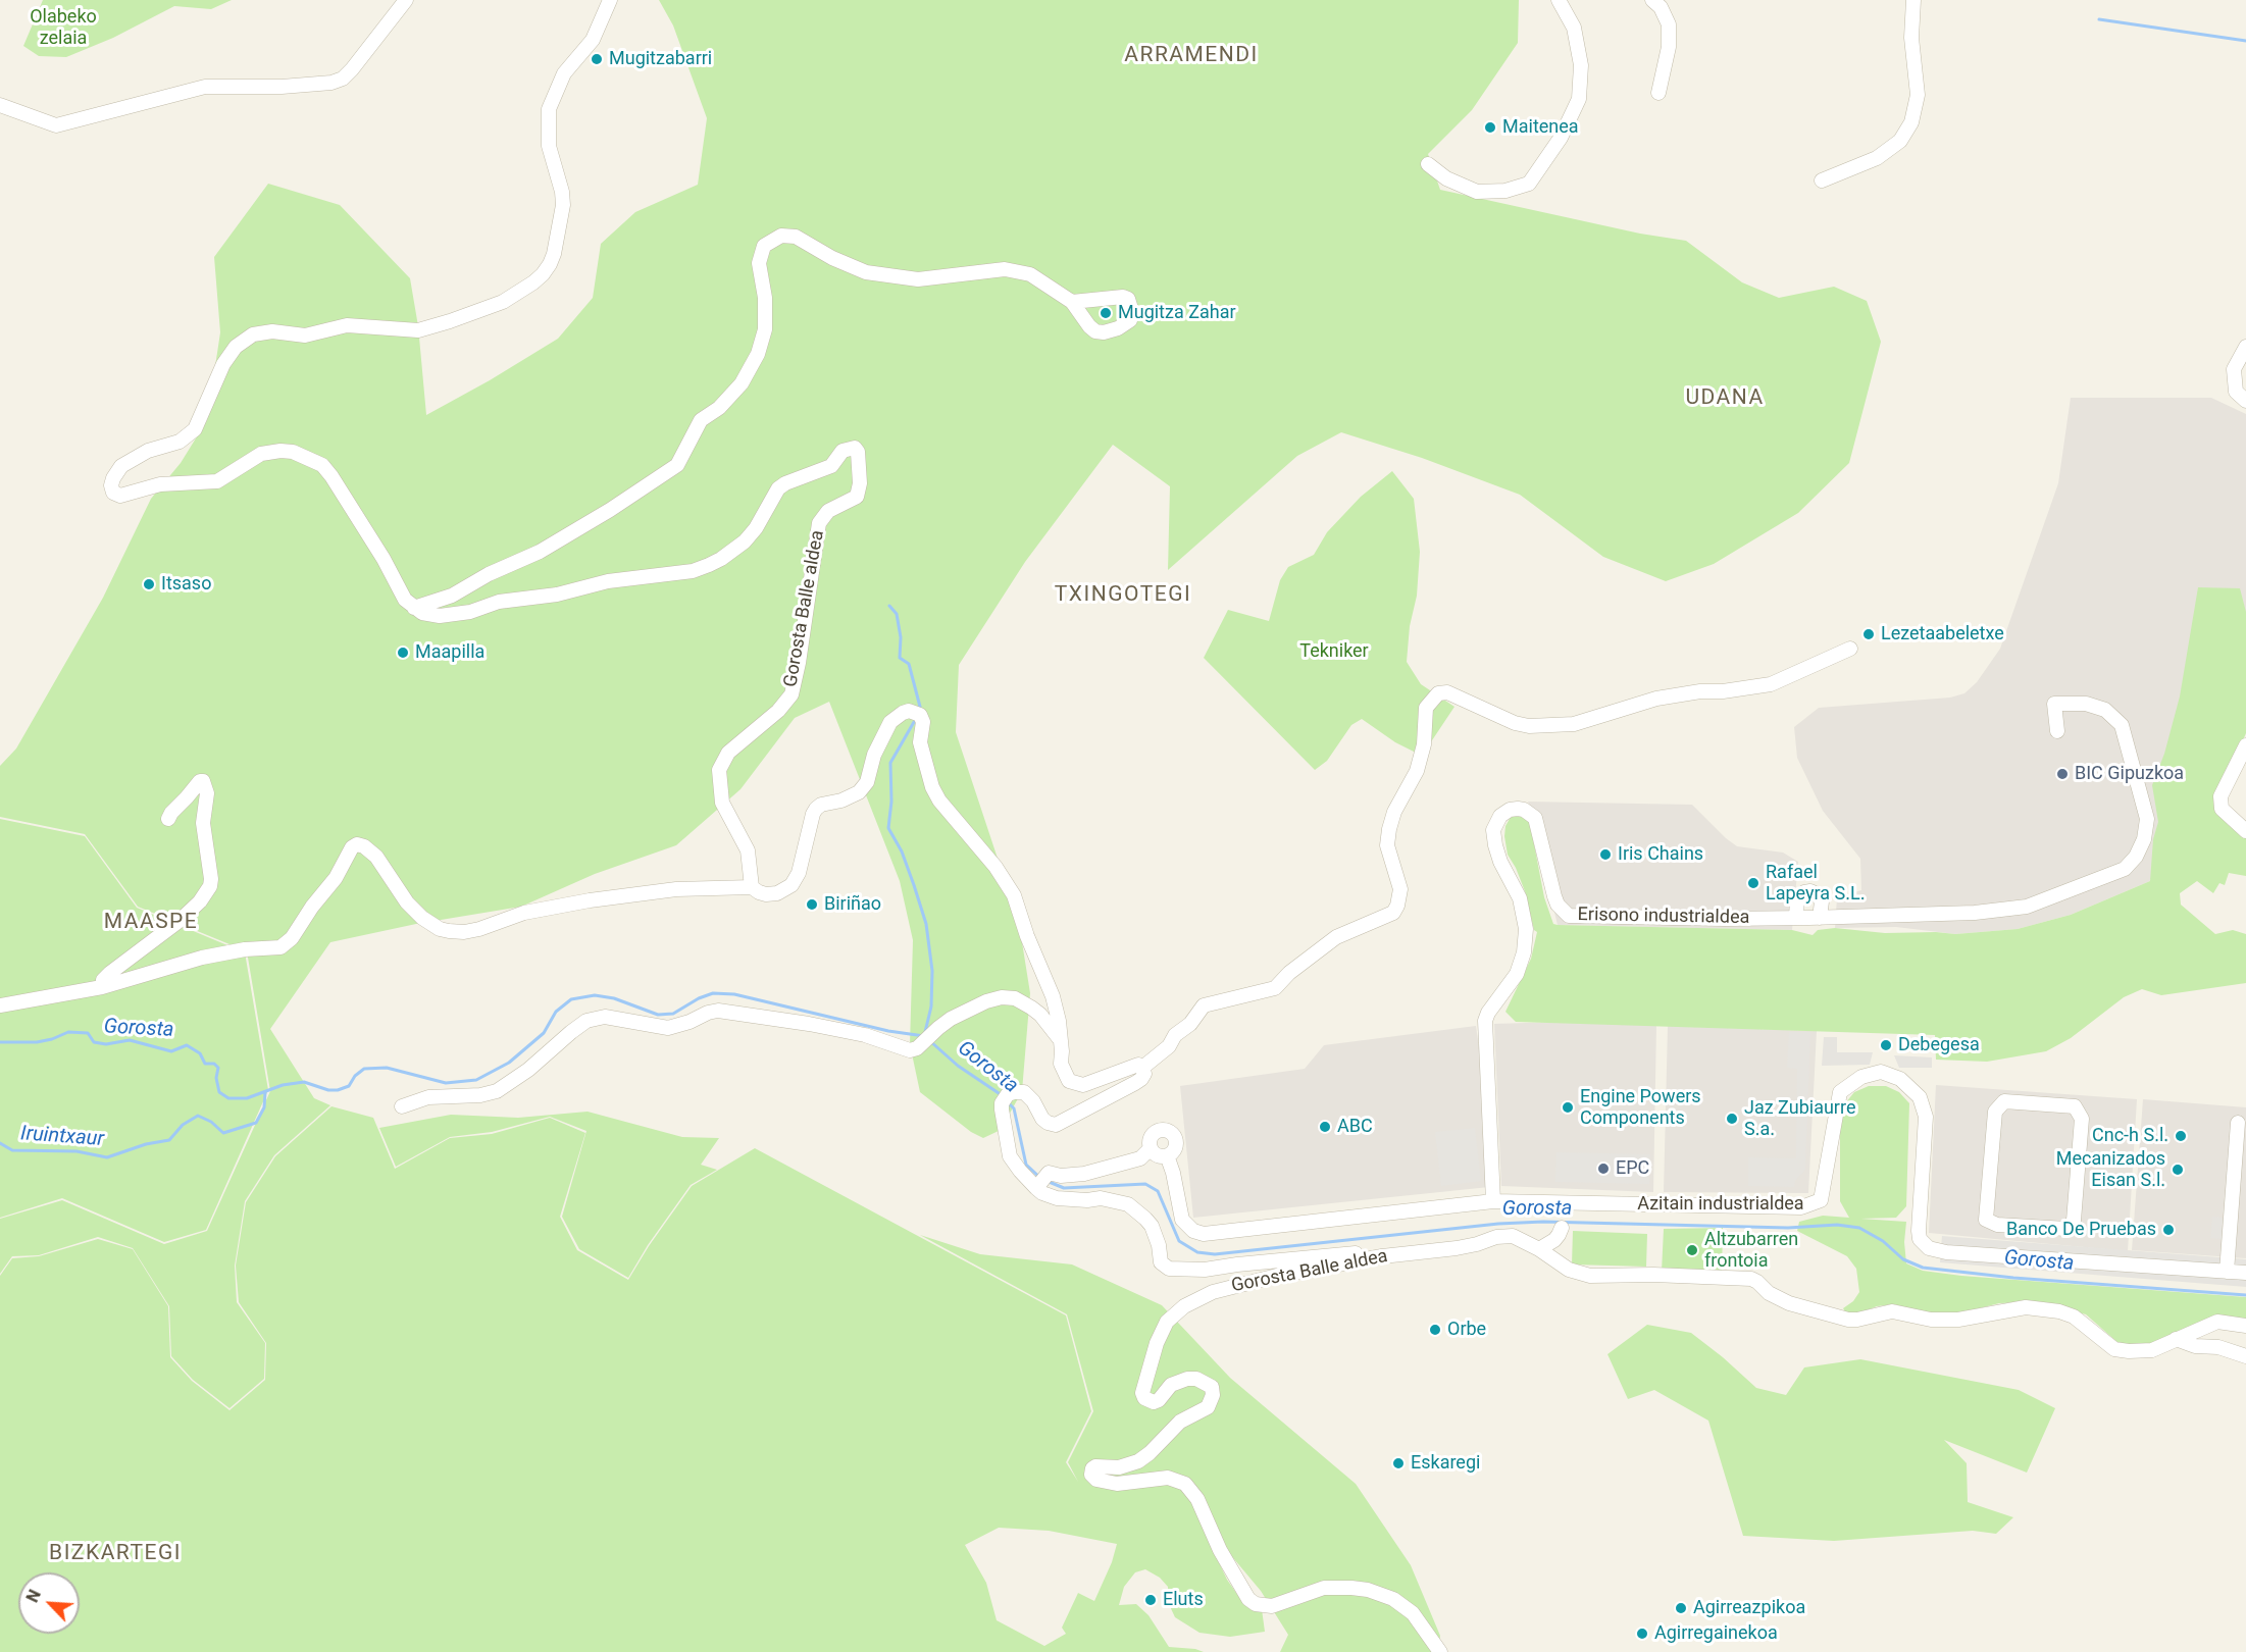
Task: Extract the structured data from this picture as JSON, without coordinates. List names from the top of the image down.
{
  "streets": {
    "street": ["Gorosta Balle aldea", "Erisono industrialdea", "Azitain industrialdea"]
  },
  "crossings": [
    ["Erisono industrialdea", "Azitain industrialdea"]
  ],
  "districts": [
    "ARRAMENDI",
    "UDANA",
    "TXINGOTEGI",
    "MAASPE",
    "BIZKARTEGI"
  ],
  "water": ["Gorosta", "Iruintxaur"],
  "parks": ["Olabeko zelaia", "Tekniker"],
  "places": [
    "Mugitzabarri",
    "Maitenea",
    "Mugitza Zahar",
    "Itsaso",
    "Lezetaabeletxe",
    "Maapilla",
    "BIC Gipuzkoa",
    "Iris Chains",
    "Rafael Lapeyra S.L.",
    "Biriñao",
    "Debegesa",
    "Engine Powers Components",
    "Jaz Zubiaurre S.a.",
    "ABC",
    "Cnc-h S.l.",
    "EPC",
    "Mecanizados Eisan S.l.",
    "Banco De Pruebas",
    "Altzubarren frontoia",
    "Orbe",
    "Eskaregi",
    "Eluts",
    "Agirreazpikoa",
    "Agirregainekoa"
  ],
  "north": "top left"
}
